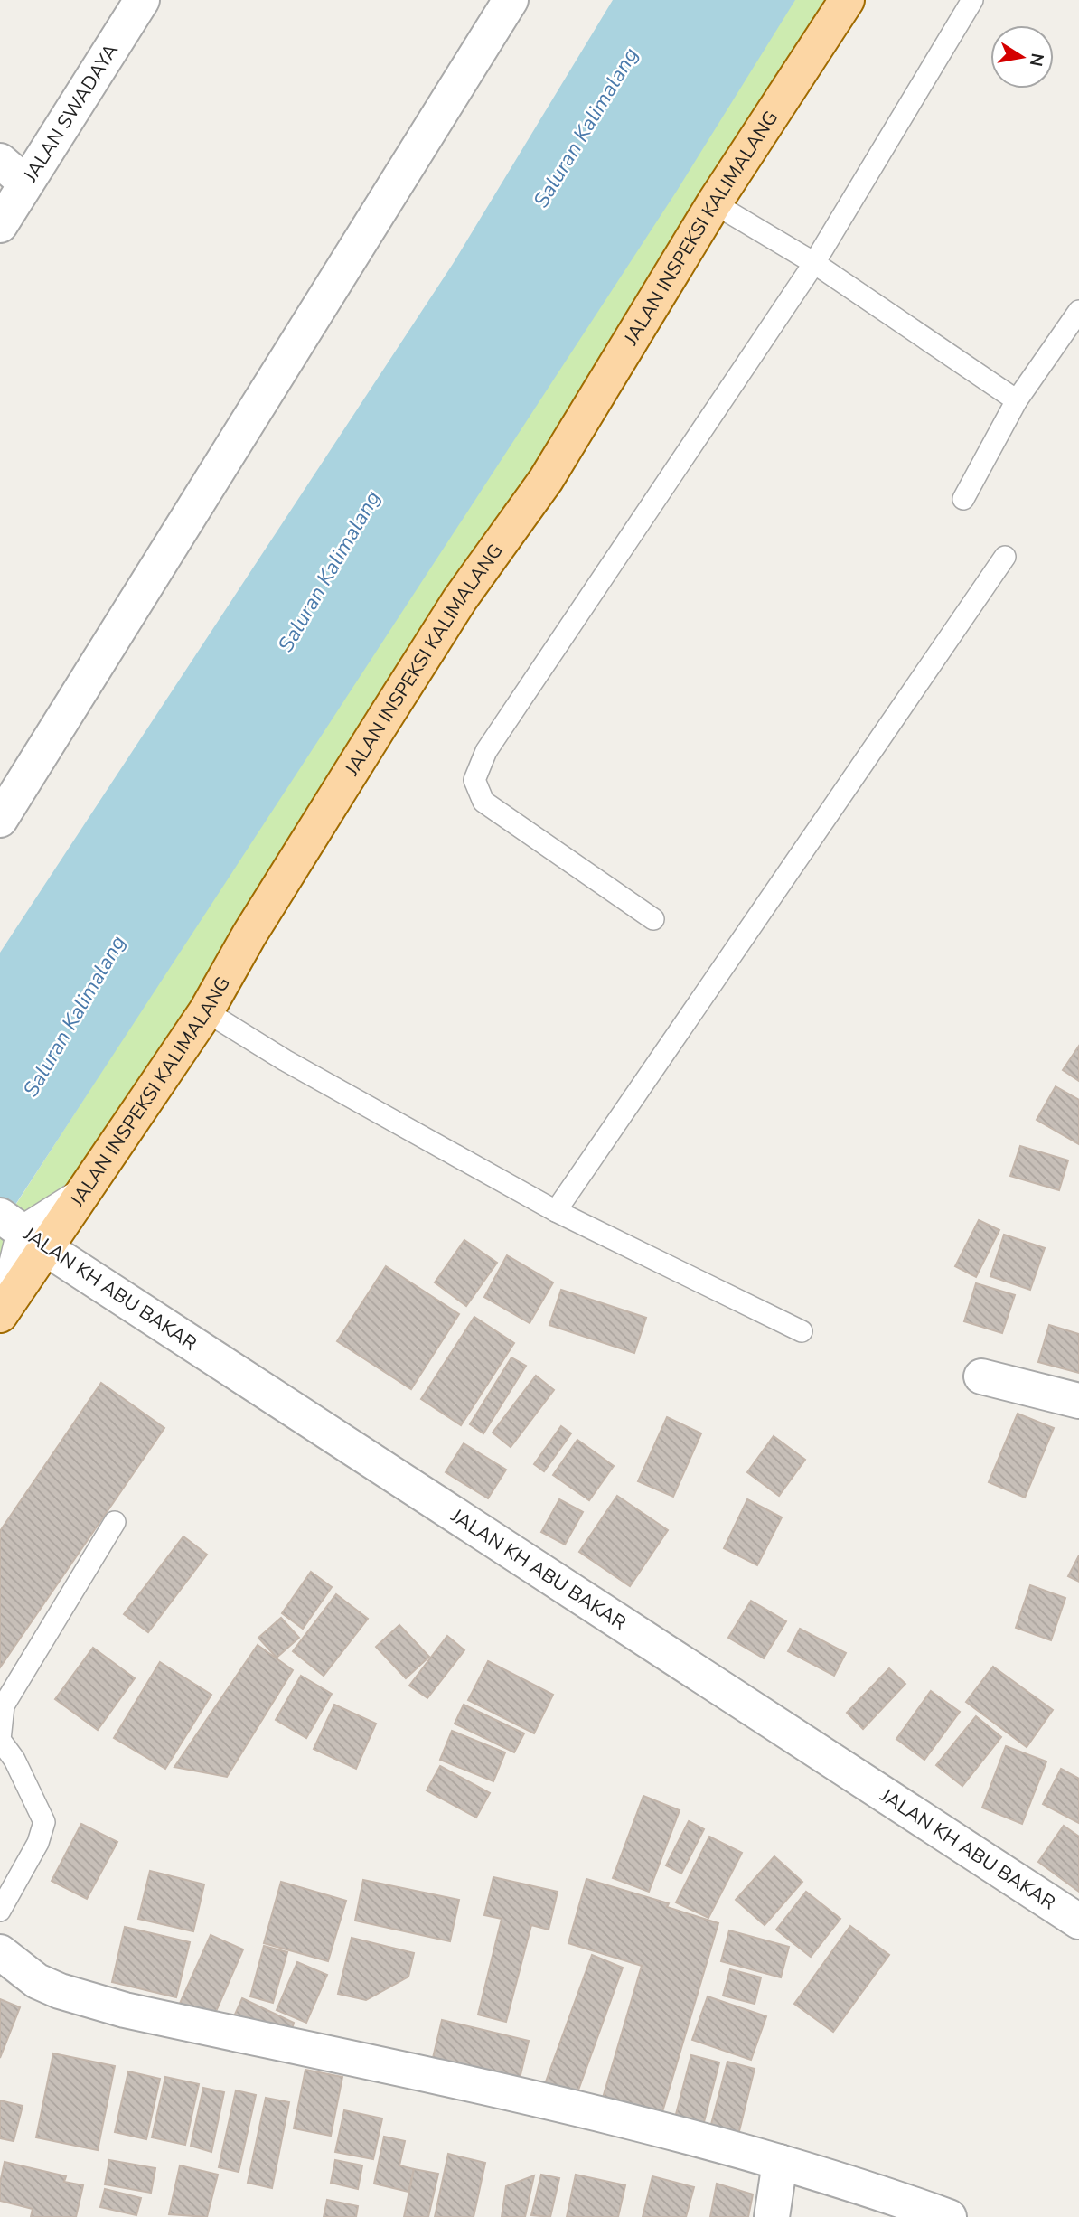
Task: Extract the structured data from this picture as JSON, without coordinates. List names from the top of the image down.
{
  "streets": {
    "main road": ["JALAN INSPEKSI KALIMALANG"],
    "street": ["JALAN SWADAYA", "JALAN KH ABU BAKAR"]
  },
  "crossings": [
    ["JALAN INSPEKSI KALIMALANG", "JALAN KH ABU BAKAR"]
  ],
  "water": ["Saluran Kalimalang"],
  "north": "right"
}
